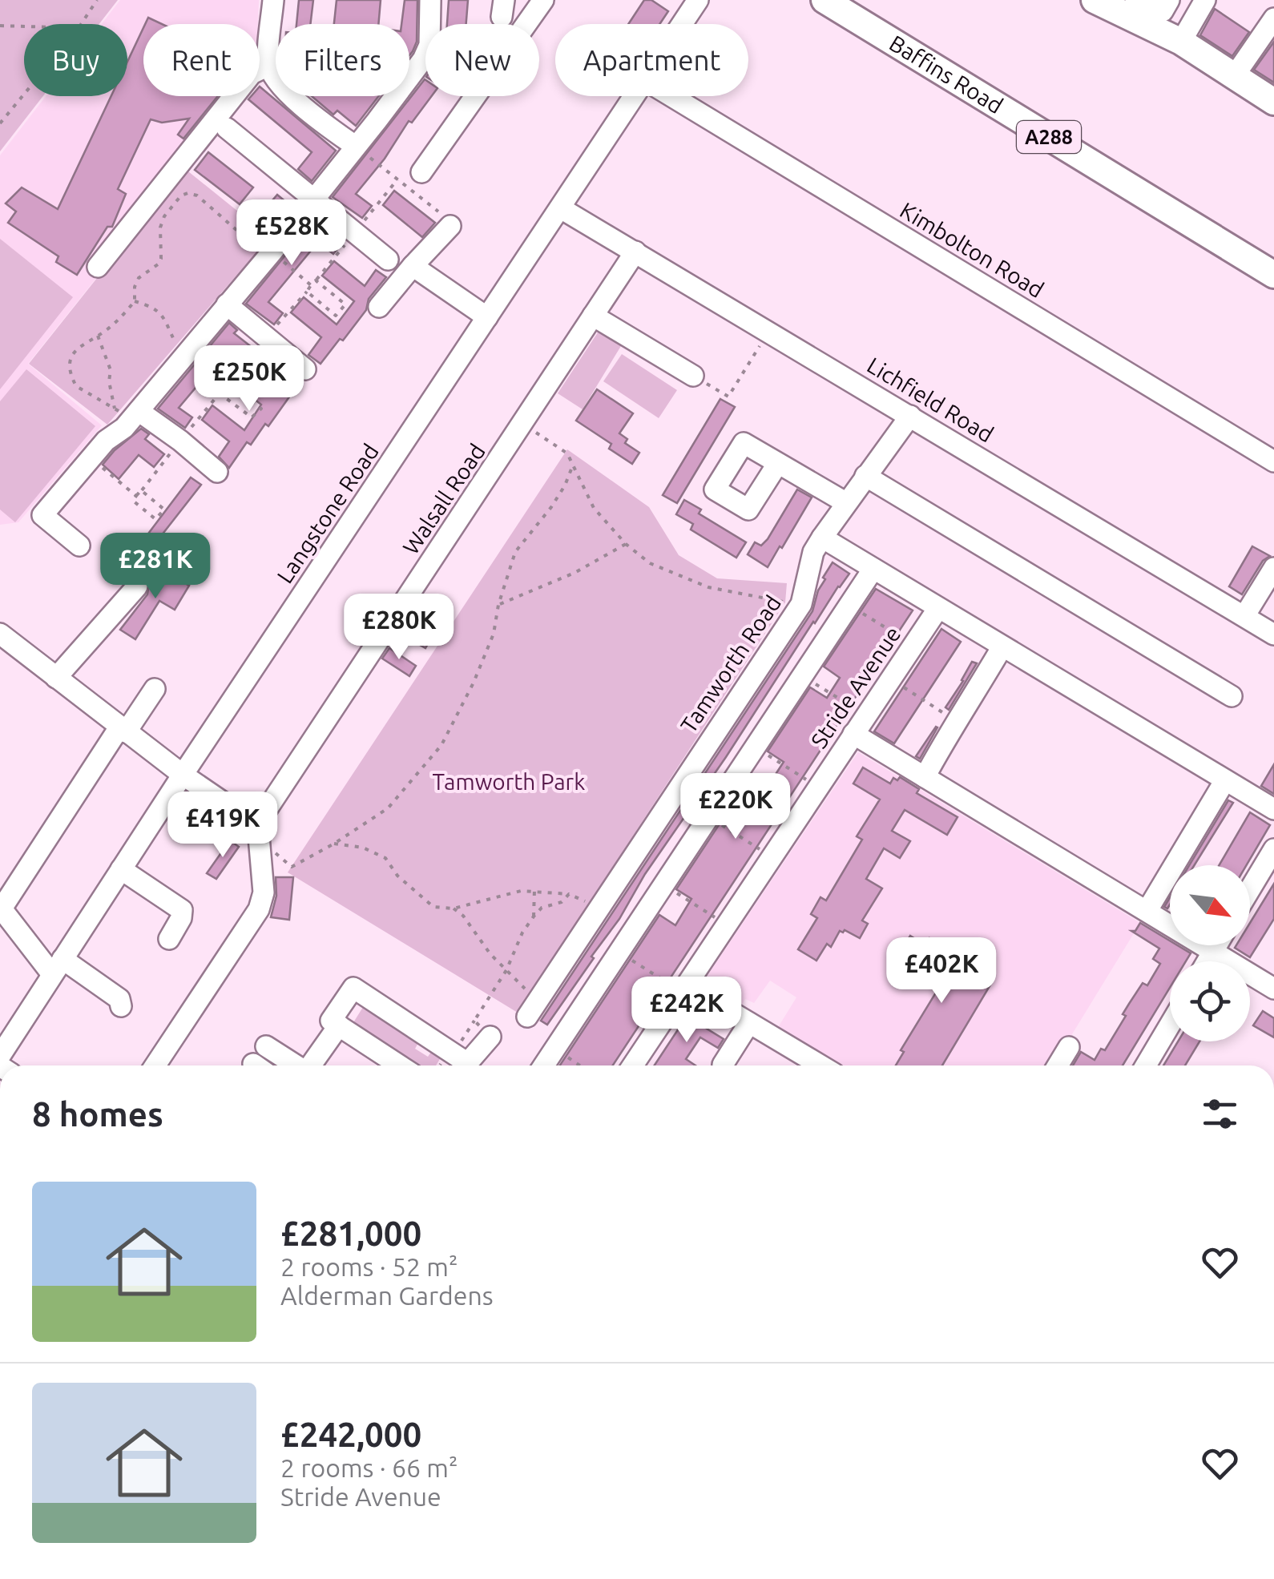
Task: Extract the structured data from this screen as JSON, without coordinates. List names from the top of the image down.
{
  "streets": {
    "main road": ["Baffins Road", "A288"],
    "street": [
      "Kimbolton Road",
      "Lichfield Road",
      "Walsall Road",
      "Langstone Road",
      "Tamworth Road",
      "Stride Avenue"
    ]
  },
  "crossings": [
    ["Lichfield Road", "Walsall Road"],
    ["Lichfield Road", "Langstone Road"],
    ["Lichfield Road", "Tamworth Road"]
  ],
  "parks": ["Tamworth Park"],
  "north": "bottom right",
  "page": {
    "chip": [
      "Buy",
      "Rent",
      "Filters",
      "New",
      "Apartment"
    ],
    "price": [
      "£528K",
      "£250K",
      "£281K",
      "£280K",
      "£220K",
      "£419K",
      "£402K",
      "£242K"
    ],
    "heading": "8 homes",
    "list": [
      {
        "name": "£281,000",
        "note": "2 rooms · 52 m² · Alderman Gardens"
      },
      {
        "name": "£242,000",
        "note": "2 rooms · 66 m² · Stride Avenue"
      }
    ]
  }
}
